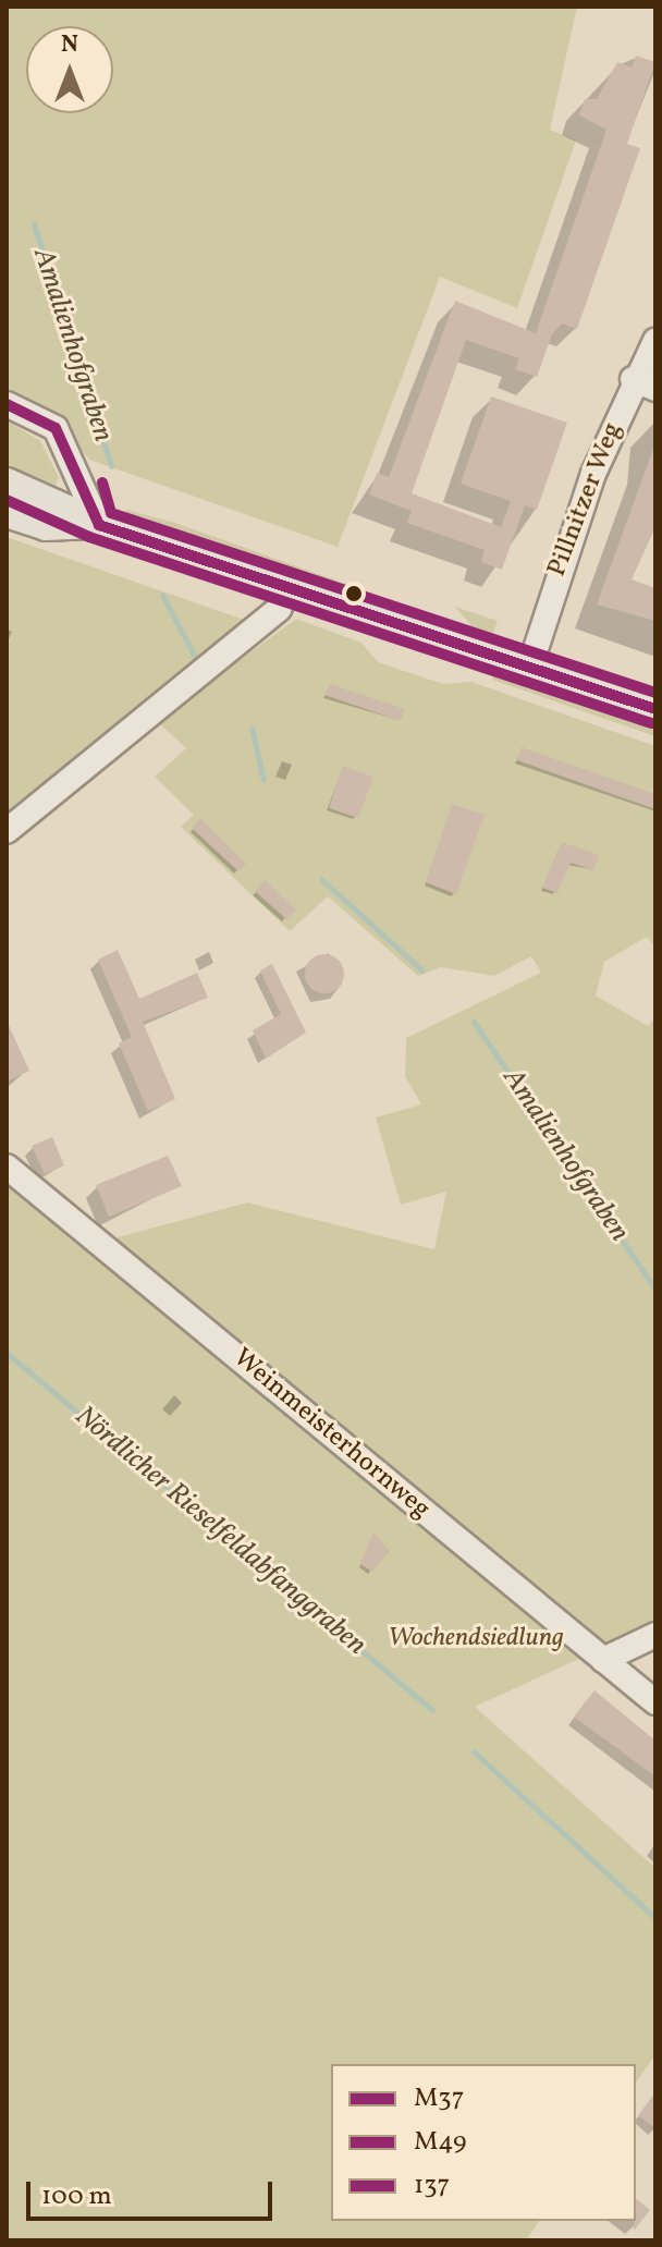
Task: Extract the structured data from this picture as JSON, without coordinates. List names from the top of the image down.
{
  "streets": {
    "street": ["Pillnitzer Weg", "Weinmeisterhornweg"]
  },
  "water": ["Amalienhofgraben", "Nördlicher Rieselfeldabfanggraben"],
  "parks": ["Wochendsiedlung"],
  "lines": ["transit line M37", "transit line 137", "transit line M49"],
  "legend": ["M37", "M49", "137"],
  "scale_bar": "100 m",
  "north": "top"
}
